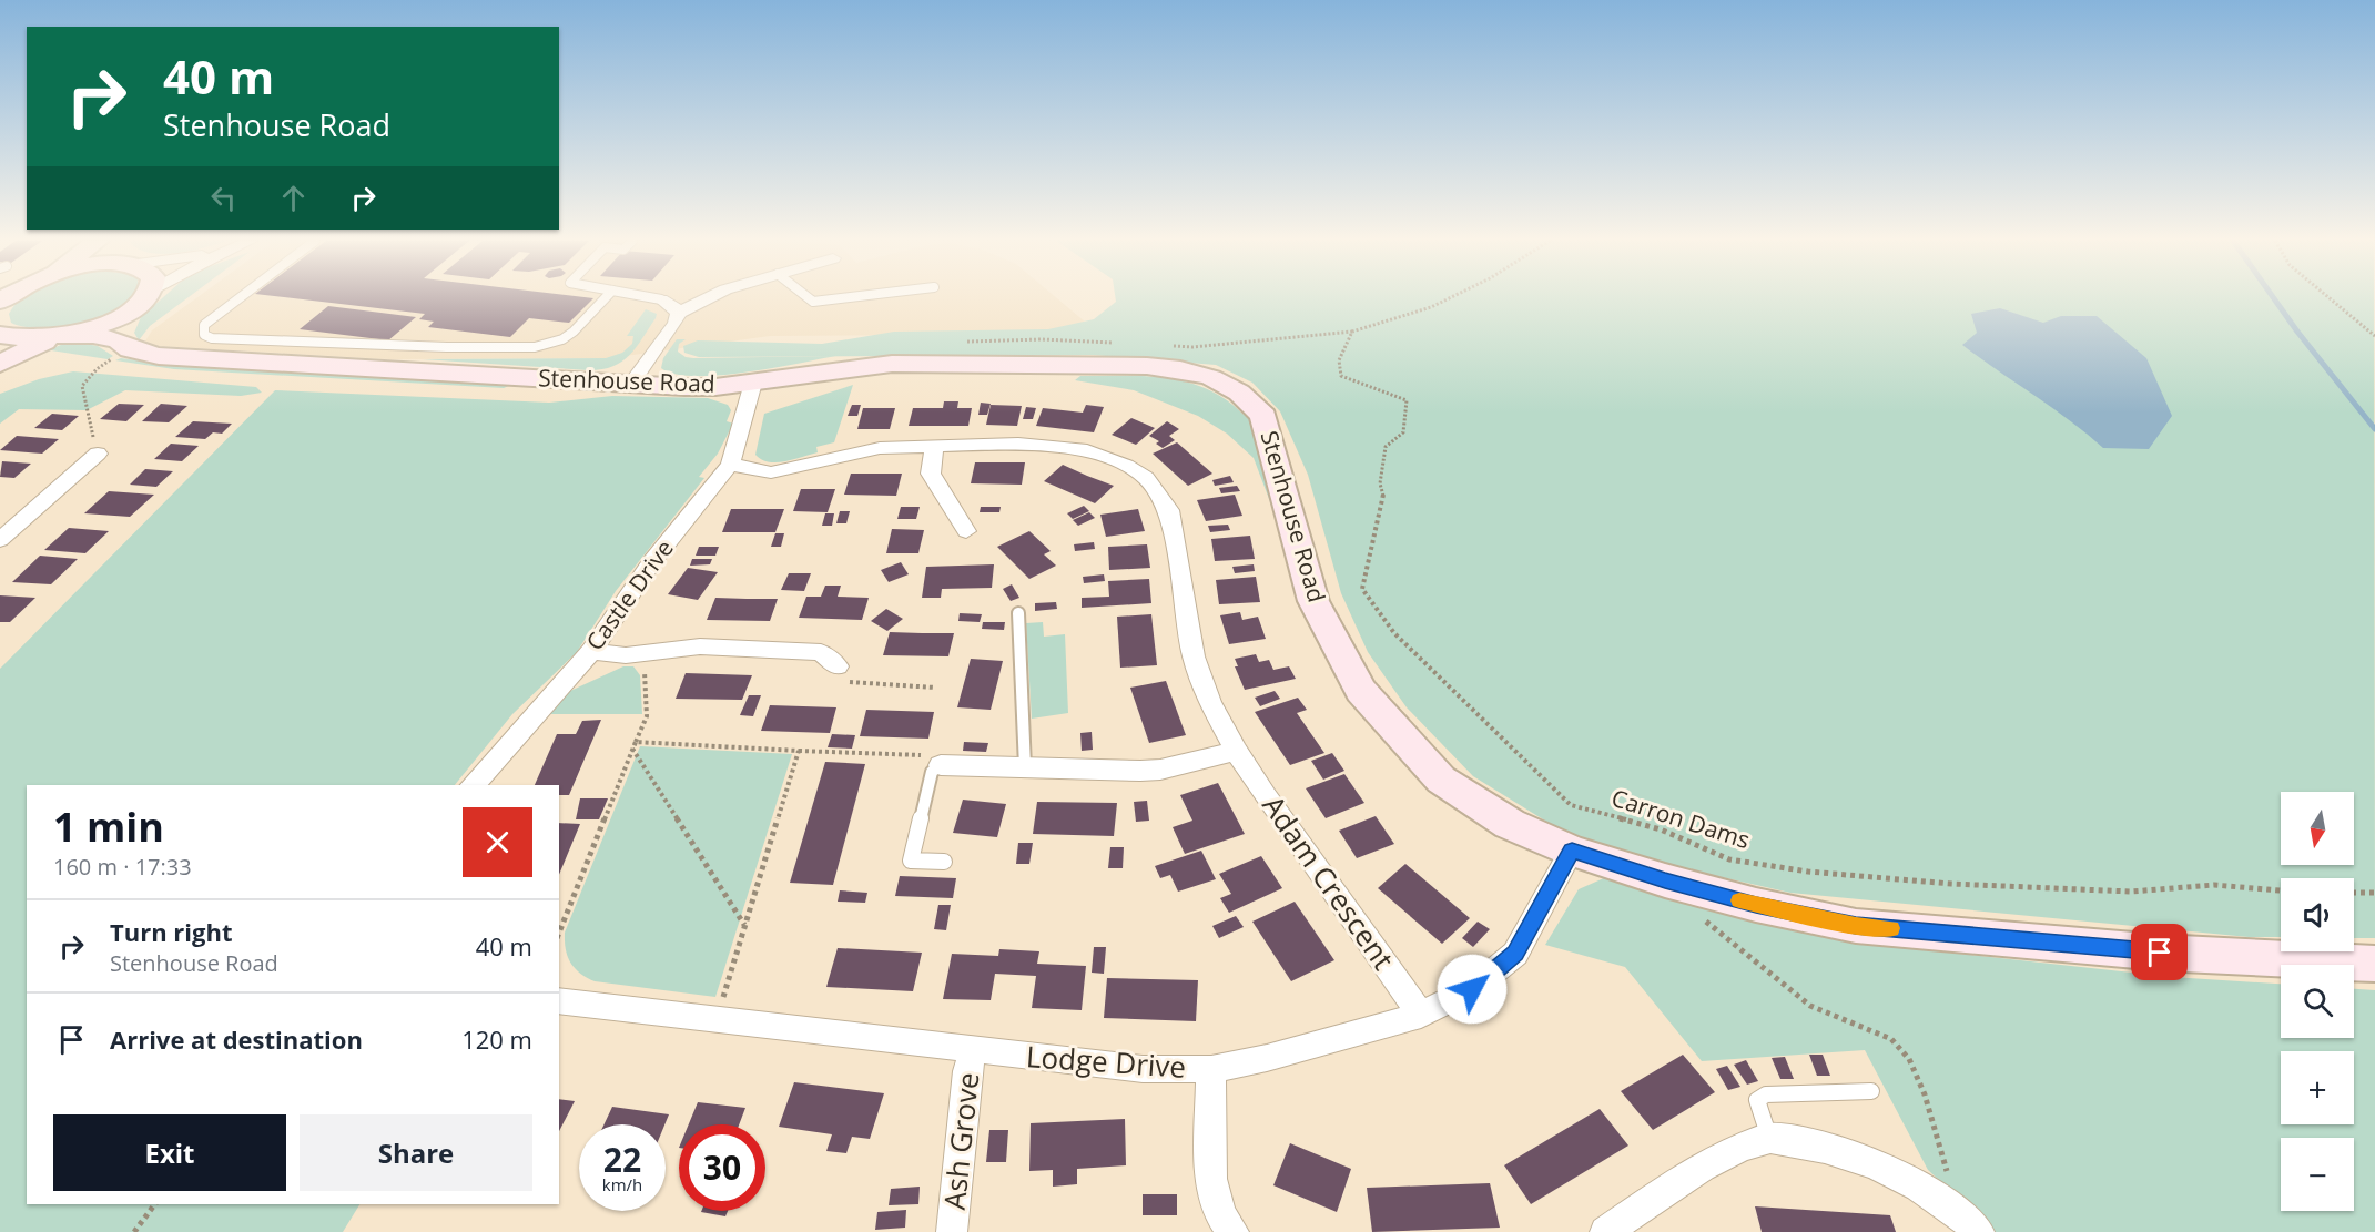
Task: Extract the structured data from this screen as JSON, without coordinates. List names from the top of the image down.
{
  "streets": {
    "street": [
      "Stenhouse Road",
      "Castle Drive",
      "Adam Crescent",
      "Lodge Drive",
      "Ash Grove"
    ],
    "path": ["Carron Dams"]
  },
  "crossings": [
    ["Stenhouse Road", "Castle Drive"],
    ["Stenhouse Road", "Lodge Drive"],
    ["Castle Drive", "Adam Crescent"],
    ["Adam Crescent", "Lodge Drive"],
    ["Lodge Drive", "Ash Grove"]
  ],
  "north": "bottom",
  "page": {
    "turn": ["40 m", "Stenhouse Road"],
    "heading": ["1 min", "160 m · 17:33"],
    "map_buttons": ["+", "−"],
    "list": [
      {
        "name": "Turn right",
        "note": "Stenhouse Road",
        "value": "40 m"
      },
      {
        "name": "Arrive at destination",
        "value": "120 m"
      }
    ],
    "buttons": ["Exit", "Share"],
    "speed": "22 km/h",
    "limit": "30"
  }
}
